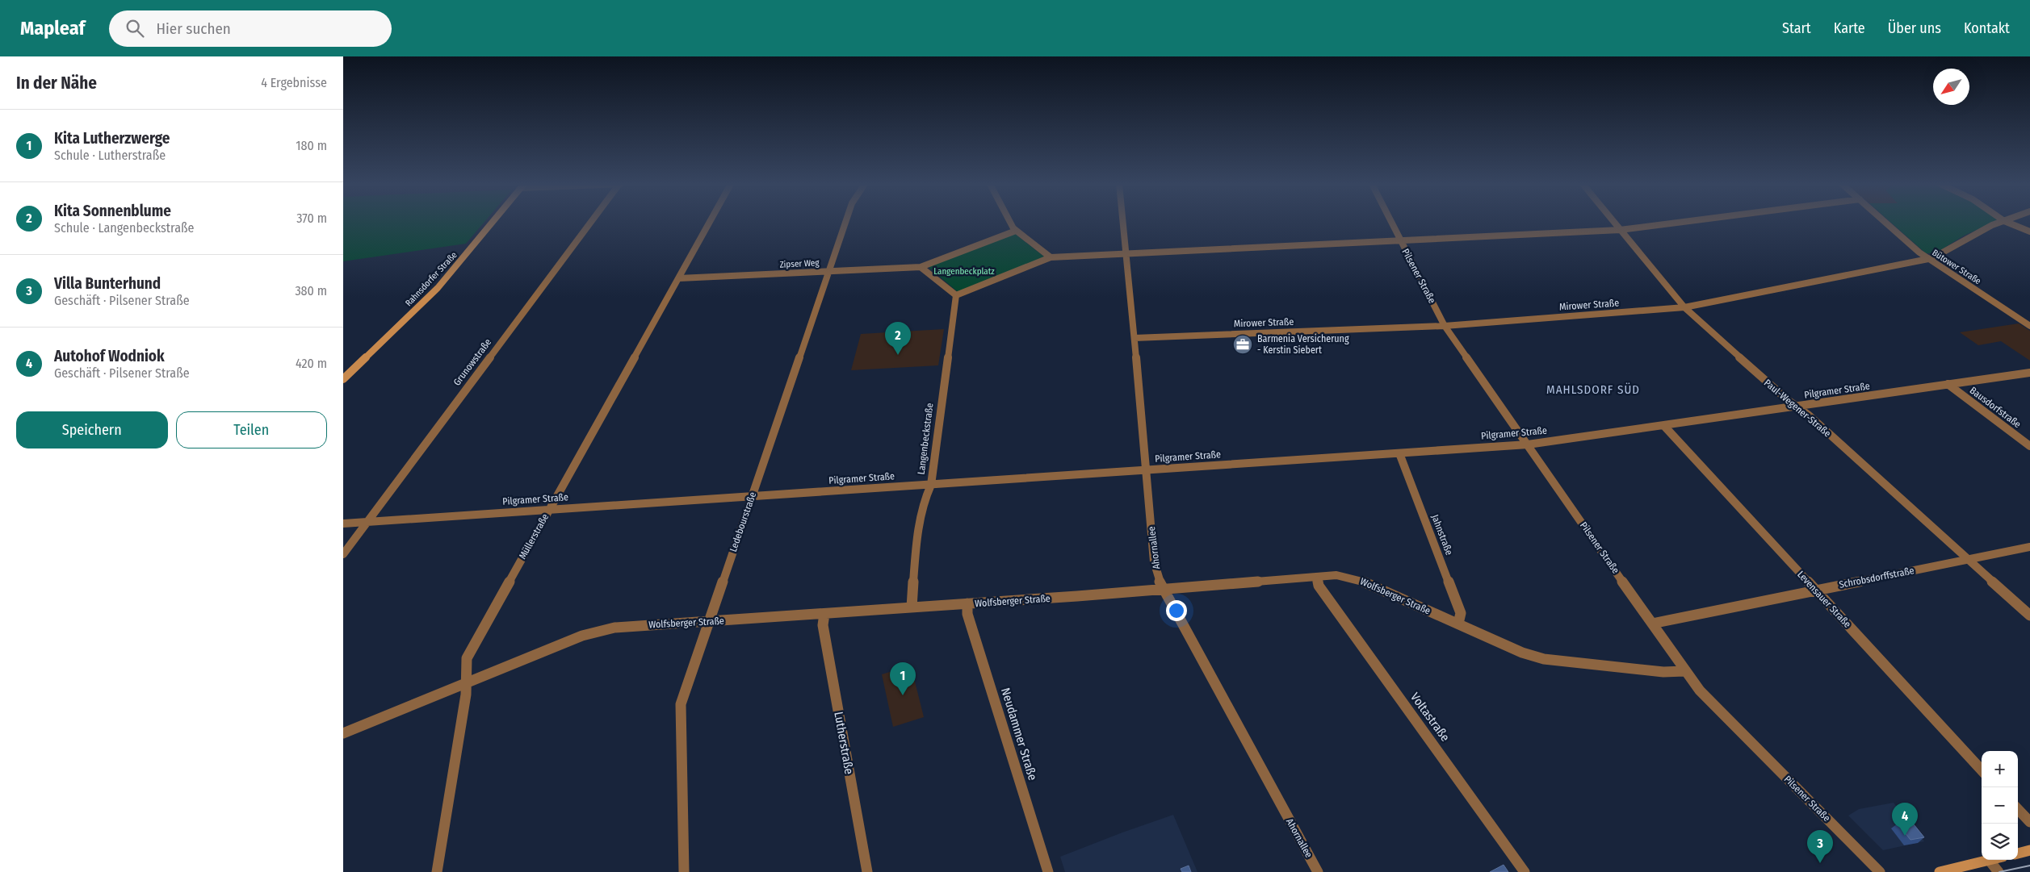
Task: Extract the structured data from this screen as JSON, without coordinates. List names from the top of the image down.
{
  "streets": {
    "street": [
      "Zipser Weg",
      "Bütower Straße",
      "Pilsener Straße",
      "Rahnsdorfer Straße",
      "Mirower Straße",
      "Grunowstraße",
      "Pilgramer Straße",
      "Bausdorfstraße",
      "Paul-Wegener-Straße",
      "Langenbeckstraße",
      "Ledebourstraße",
      "Jahnstraße",
      "Müllerstraße",
      "Ahornallee",
      "Schrobsdorffstraße",
      "Wolfsberger Straße",
      "Levensauer Straße",
      "Voltastraße",
      "Neudammer Straße",
      "Lutherstraße"
    ]
  },
  "crossings": [
    ["Zipser Weg", "Ledebourstraße"],
    ["Zipser Weg", "Müllerstraße"],
    ["Bütower Straße", "Mirower Straße"],
    ["Pilsener Straße", "Mirower Straße"],
    ["Pilsener Straße", "Pilgramer Straße"],
    ["Pilsener Straße", "Schrobsdorffstraße"],
    ["Pilsener Straße", "Wolfsberger Straße"],
    ["Mirower Straße", "Paul-Wegener-Straße"],
    ["Mirower Straße", "Ahornallee"],
    ["Grunowstraße", "Pilgramer Straße"],
    ["Pilgramer Straße", "Bausdorfstraße"],
    ["Pilgramer Straße", "Paul-Wegener-Straße"],
    ["Pilgramer Straße", "Langenbeckstraße"],
    ["Pilgramer Straße", "Ledebourstraße"],
    ["Pilgramer Straße", "Jahnstraße"],
    ["Pilgramer Straße", "Müllerstraße"],
    ["Pilgramer Straße", "Ahornallee"],
    ["Pilgramer Straße", "Levensauer Straße"],
    ["Paul-Wegener-Straße", "Schrobsdorffstraße"],
    ["Langenbeckstraße", "Wolfsberger Straße"],
    ["Ledebourstraße", "Wolfsberger Straße"],
    ["Jahnstraße", "Wolfsberger Straße"],
    ["Müllerstraße", "Wolfsberger Straße"],
    ["Ahornallee", "Wolfsberger Straße"],
    ["Schrobsdorffstraße", "Levensauer Straße"],
    ["Wolfsberger Straße", "Voltastraße"],
    ["Wolfsberger Straße", "Neudammer Straße"],
    ["Wolfsberger Straße", "Lutherstraße"]
  ],
  "districts": ["MAHLSDORF SÜD"],
  "parks": ["Langenbeckplatz"],
  "places": {
    "office": ["Barmenia Versicherung - Kerstin Siebert"]
  },
  "north": "bottom left",
  "page": {
    "header": "Mapleaf",
    "search": "Hier suchen",
    "nav": [
      "Start",
      "Karte",
      "Über uns",
      "Kontakt"
    ],
    "heading": ["In der Nähe", "4 Ergebnisse"],
    "list": [
      {
        "mark": "1",
        "name": "Kita Lutherzwerge",
        "note": "Schule · Lutherstraße",
        "value": "180 m"
      },
      {
        "mark": "2",
        "name": "Kita Sonnenblume",
        "note": "Schule · Langenbeckstraße",
        "value": "370 m"
      },
      {
        "mark": "3",
        "name": "Villa Bunterhund",
        "note": "Geschäft · Pilsener Straße",
        "value": "380 m"
      },
      {
        "mark": "4",
        "name": "Autohof Wodniok",
        "note": "Geschäft · Pilsener Straße",
        "value": "420 m"
      }
    ],
    "pins": [
      "2",
      "1",
      "4",
      "3"
    ],
    "buttons": ["Speichern", "Teilen"],
    "map_buttons": ["+", "−"]
  }
}
